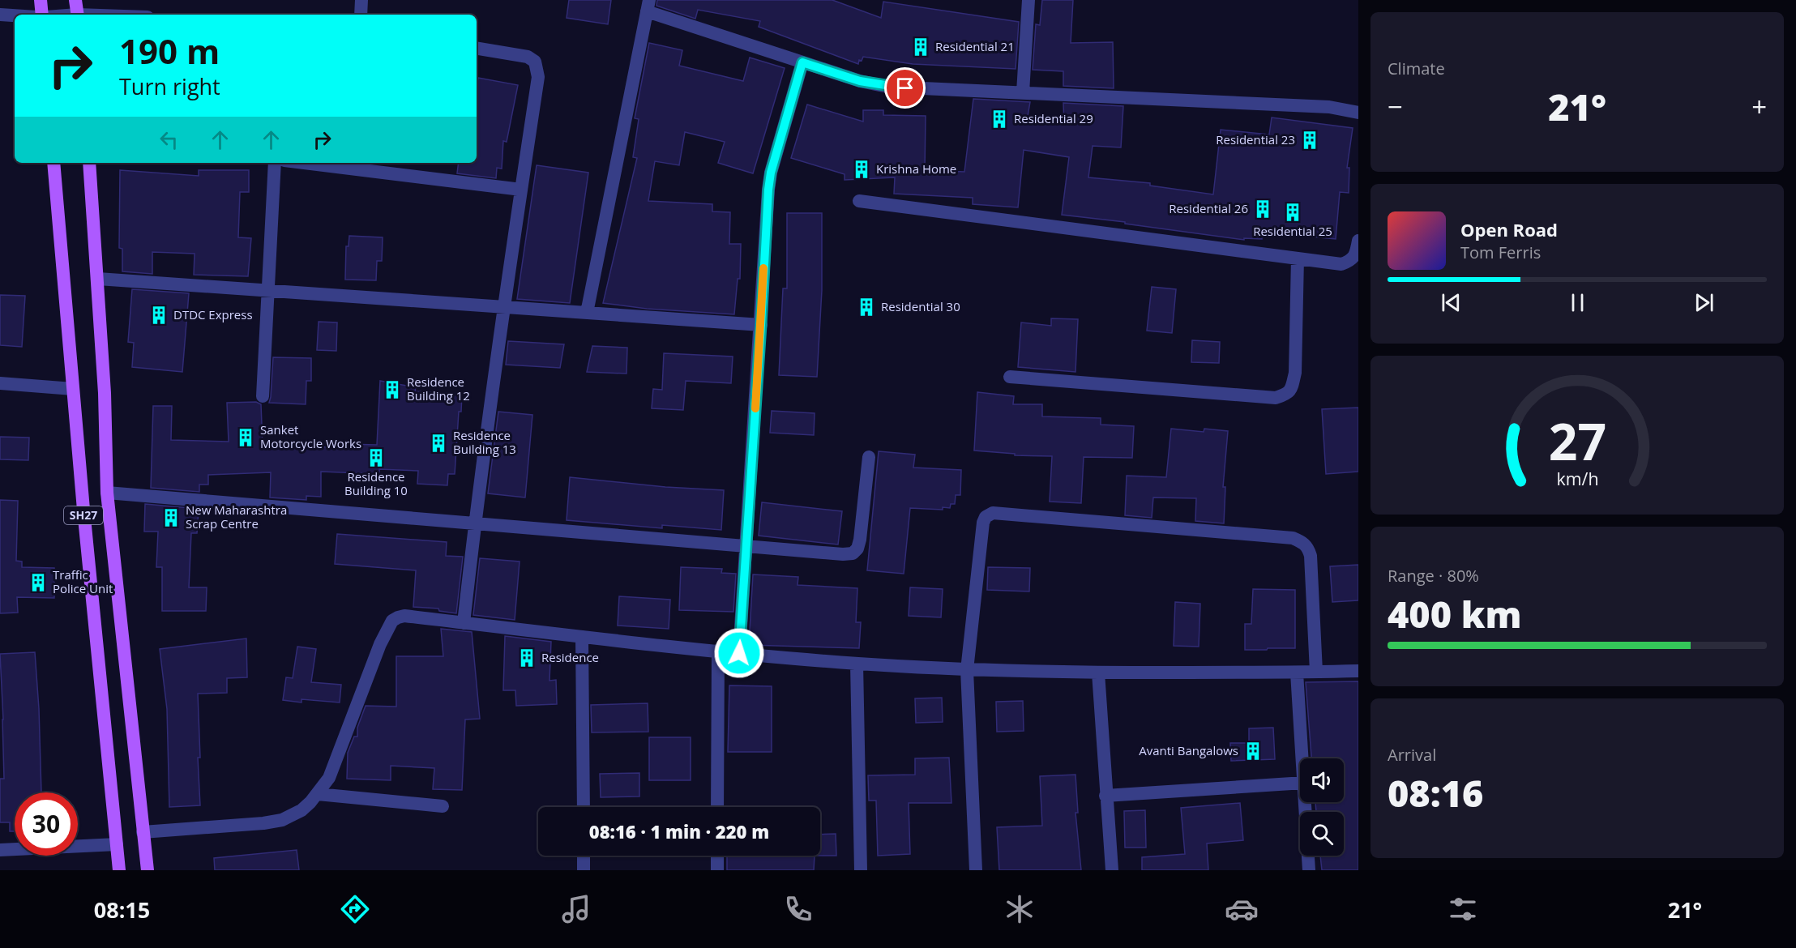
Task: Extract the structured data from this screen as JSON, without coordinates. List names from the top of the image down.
{
  "streets": {
    "main road": ["SH27"]
  },
  "places": {
    "building": [
      "Residential 21",
      "Residential 29",
      "Residential 23",
      "Krishna Home",
      "Residential 26",
      "Residential 25",
      "Residential 30",
      "DTDC Express",
      "Residence Building 12",
      "Sanket Motorcycle Works",
      "Residence Building 13",
      "Residence Building 10",
      "New Maharashtra Scrap Centre",
      "Traffic Police Unit",
      "Residence",
      "Avanti Bangalows"
    ]
  },
  "page": {
    "tile": [
      "Climate",
      ["Range · 80%", "400 km"],
      ["Arrival", "08:16"]
    ],
    "turn": ["190 m", "Turn right"],
    "heat": ["−", "21°", "+"],
    "song": ["Open Road", "Tom Ferris"],
    "limit": "30",
    "trip": "08:16 · 1 min · 220 m",
    "tabs": ["08:15", "21°"],
    "gauge": ["27", "km/h"]
  }
}
